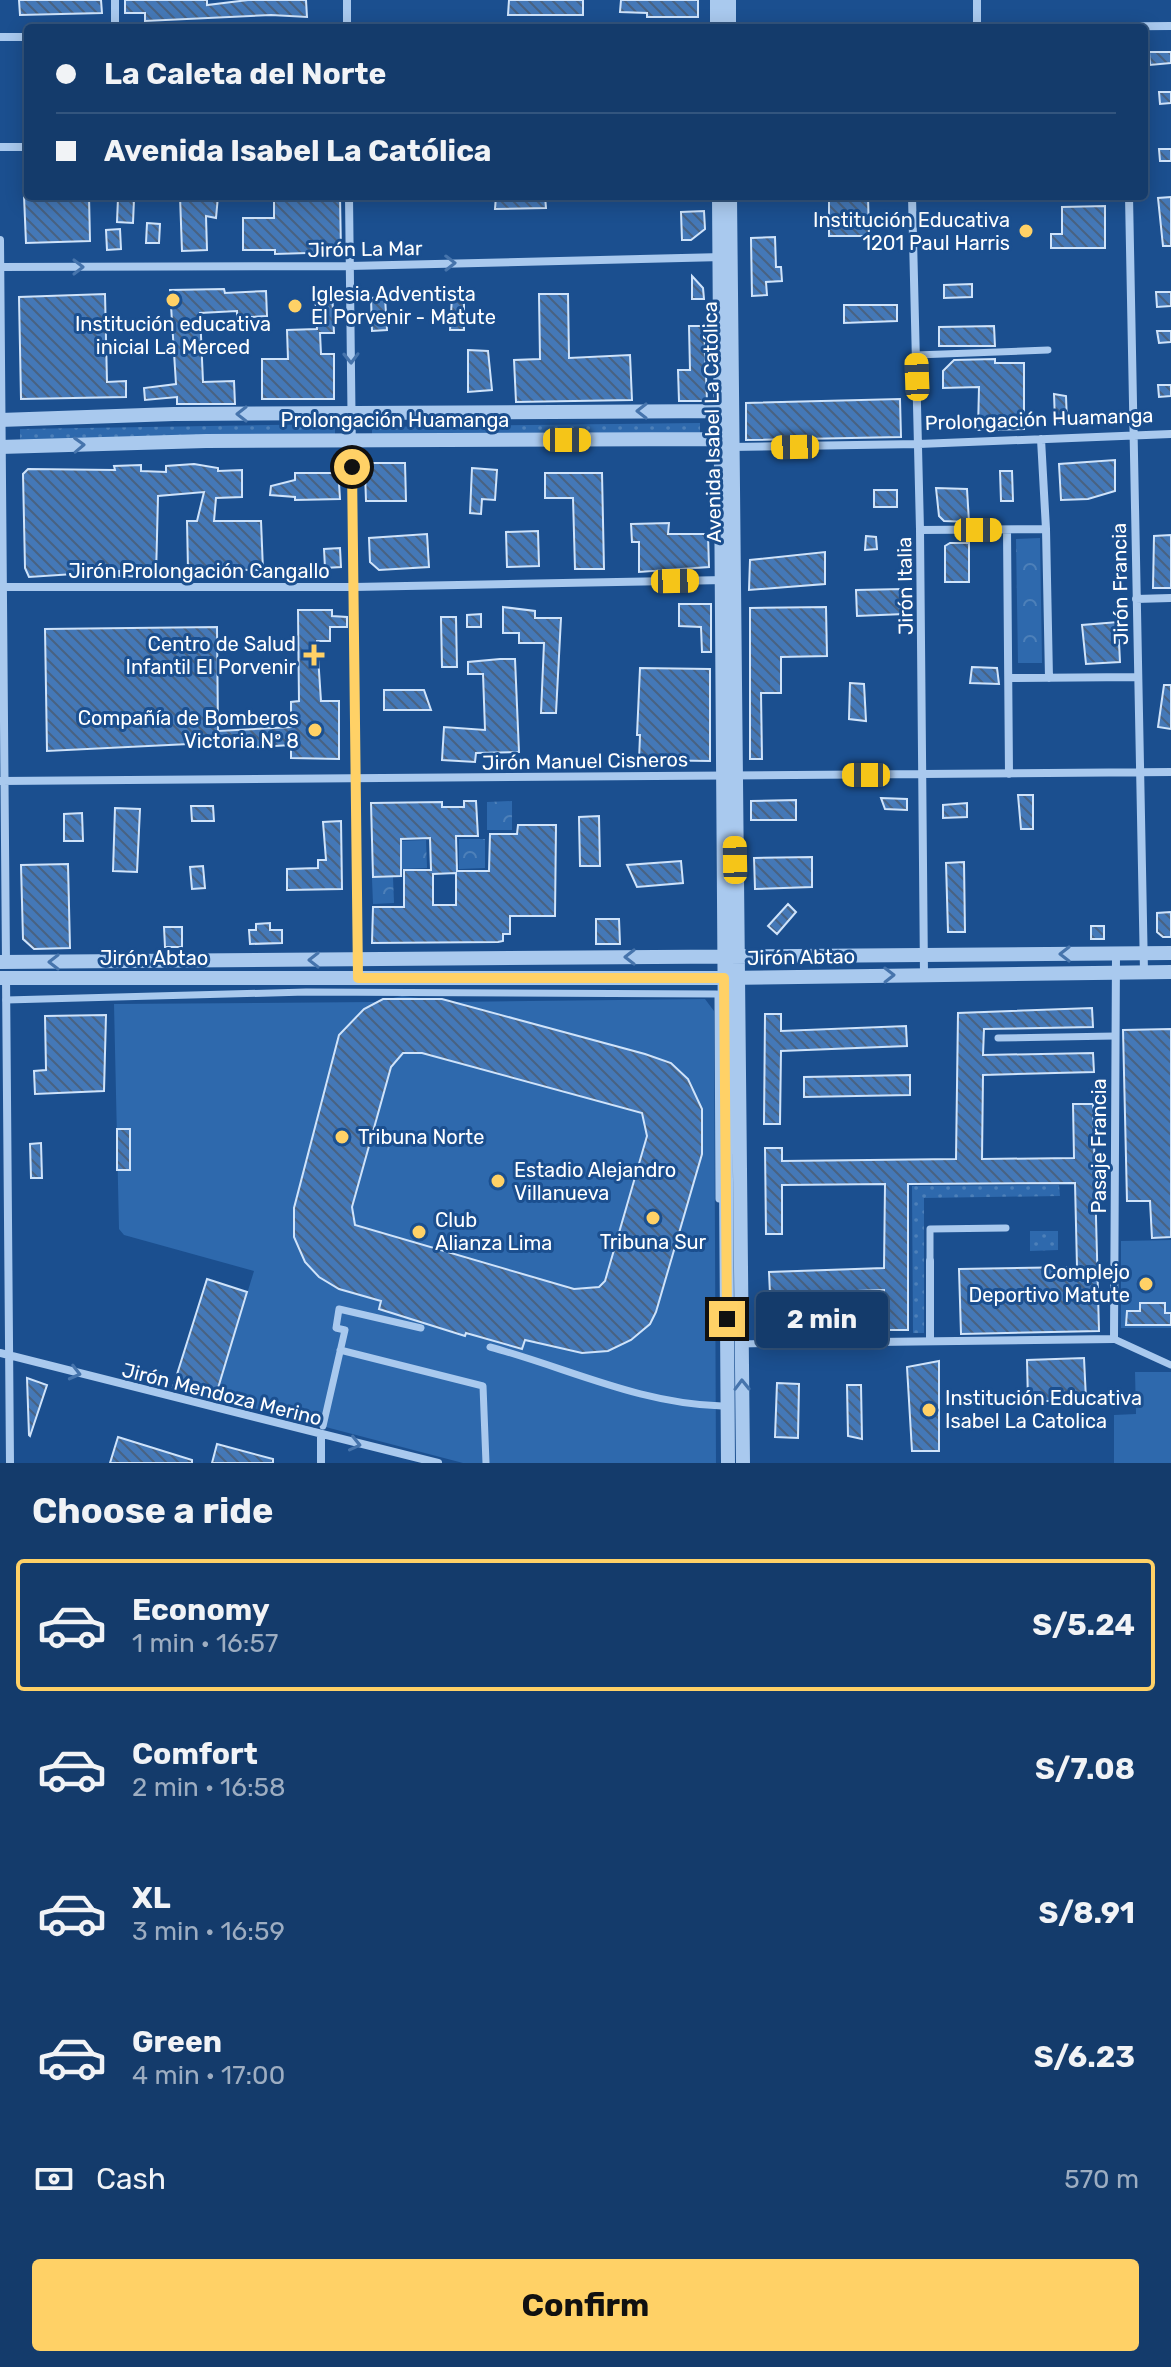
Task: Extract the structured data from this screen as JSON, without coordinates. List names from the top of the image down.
{
  "streets": {
    "street": [
      "Jirón La Mar",
      "Prolongación Huamanga",
      "Avenida Isabel La Católica",
      "Jirón Prolongación Cangallo",
      "Jirón Francia",
      "Jirón Italia",
      "Jirón Manuel Cisneros",
      "Jirón Abtao",
      "Pasaje Francia",
      "Jirón Mendoza Merino"
    ]
  },
  "crossings": [
    ["Jirón La Mar", "Avenida Isabel La Católica"],
    ["Prolongación Huamanga", "Avenida Isabel La Católica"],
    ["Prolongación Huamanga", "Jirón Francia"],
    ["Prolongación Huamanga", "Jirón Italia"],
    ["Avenida Isabel La Católica", "Jirón Prolongación Cangallo"],
    ["Avenida Isabel La Católica", "Jirón Manuel Cisneros"],
    ["Avenida Isabel La Católica", "Jirón Abtao"],
    ["Jirón Francia", "Jirón Manuel Cisneros"],
    ["Jirón Francia", "Jirón Abtao"],
    ["Jirón Italia", "Jirón Manuel Cisneros"],
    ["Jirón Italia", "Jirón Abtao"],
    ["Jirón Abtao", "Pasaje Francia"]
  ],
  "one_way": ["Jirón La Mar", "Jirón Mendoza Merino"],
  "places": {
    "other": [
      "Institución Educativa 1201 Paul Harris",
      "Institución educativa inicial La Merced",
      "Iglesia Adventista El Porvenir - Matute",
      "Compañía de Bomberos Victoria Nº 8",
      "Tribuna Norte",
      "Estadio Alejandro Villanueva",
      "Tribuna Sur",
      "Club Alianza Lima",
      "Complejo Deportivo Matute",
      "Institución Educativa Isabel La Catolica"
    ],
    "health": ["Centro de Salud Infantil El Porvenir"]
  },
  "page": {
    "banner": ["La Caleta del Norte", "Avenida Isabel La Católica"],
    "bubble": "2 min",
    "heading": "Choose a ride",
    "list": [
      {
        "name": "Economy",
        "note": "1 min · 16:57",
        "value": "S/5.24"
      },
      {
        "name": "Comfort",
        "note": "2 min · 16:58",
        "value": "S/7.08"
      },
      {
        "name": "XL",
        "note": "3 min · 16:59",
        "value": "S/8.91"
      },
      {
        "name": "Green",
        "note": "4 min · 17:00",
        "value": "S/6.23"
      }
    ],
    "pay": ["Cash", "570 m"],
    "buttons": "Confirm"
  }
}
